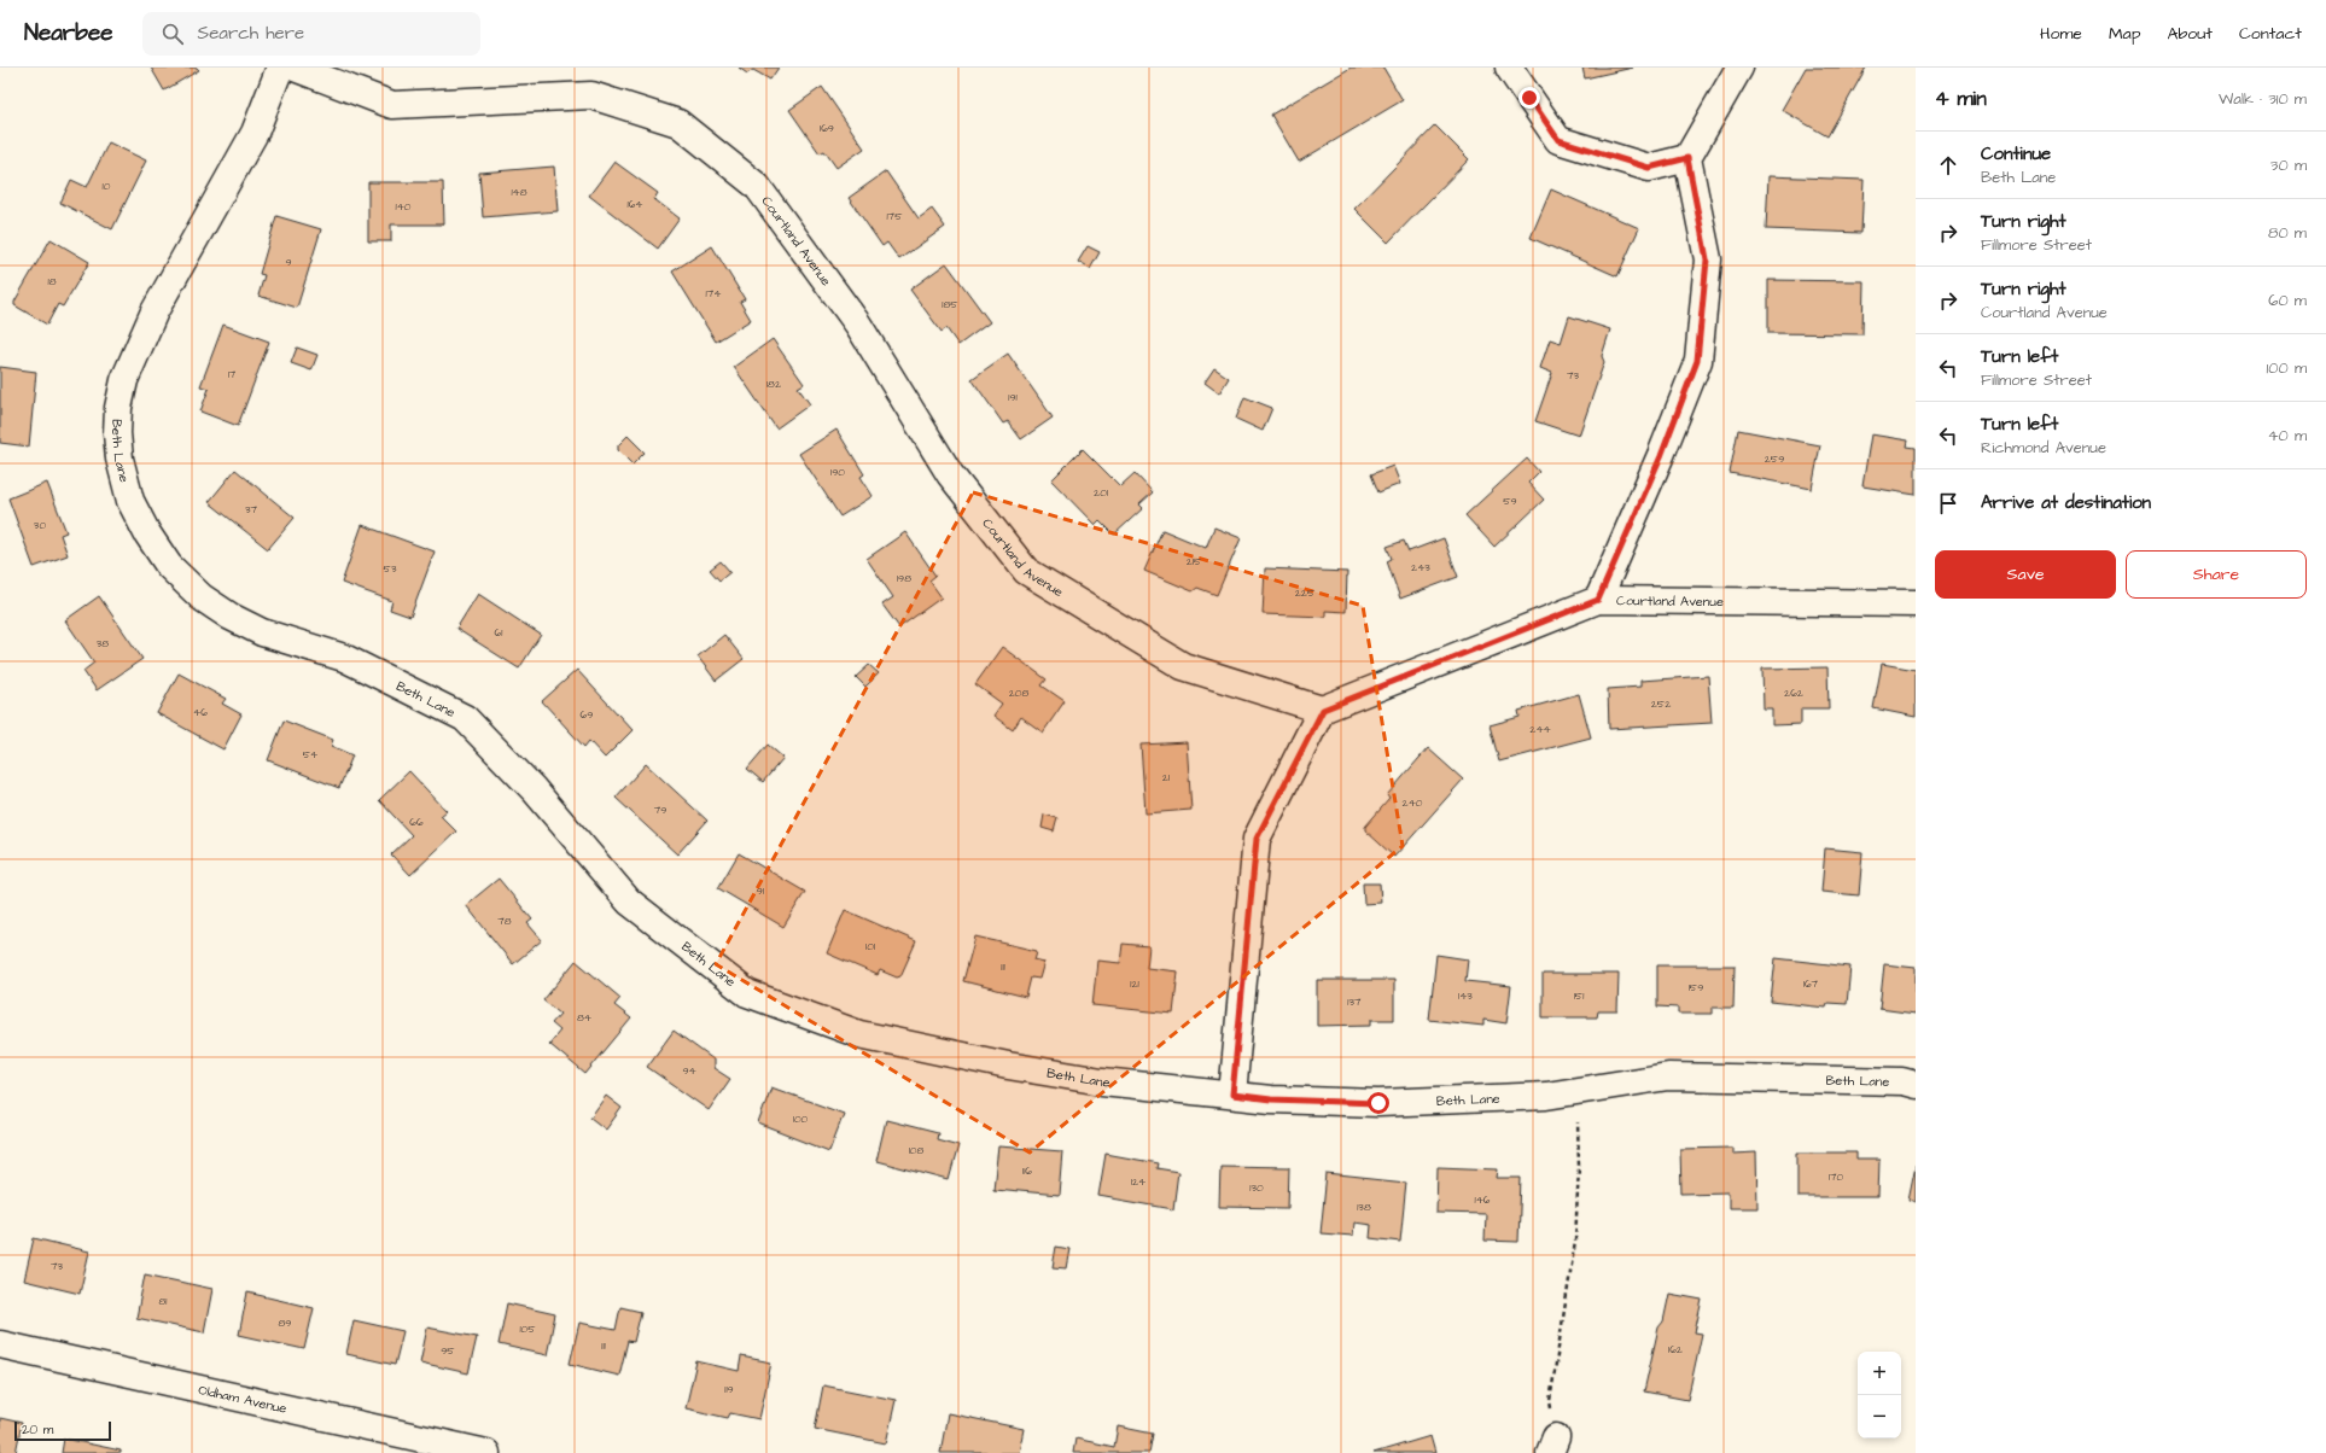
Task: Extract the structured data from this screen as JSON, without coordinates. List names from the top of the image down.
{
  "streets": {
    "street": ["Courtland Avenue", "Beth Lane", "Oldham Avenue"]
  },
  "house_numbers": [
    "169",
    "10",
    "148",
    "164",
    "140",
    "175",
    "9",
    "18",
    "174",
    "185",
    "17",
    "73",
    "182",
    "191",
    "259",
    "190",
    "201",
    "59",
    "37",
    "30",
    "215",
    "243",
    "53",
    "198",
    "225",
    "61",
    "38",
    "208",
    "262",
    "252",
    "46",
    "69",
    "244",
    "54",
    "21",
    "240",
    "79",
    "66",
    "91",
    "78",
    "101",
    "111",
    "121",
    "167",
    "159",
    "143",
    "151",
    "137",
    "84",
    "94",
    "100",
    "108",
    "116",
    "170",
    "124",
    "130",
    "146",
    "138",
    "73",
    "81",
    "89",
    "105",
    "111",
    "162",
    "95",
    "119"
  ],
  "scale_bar": "20 m",
  "page": {
    "header": "Nearbee",
    "search": "Search here",
    "nav": [
      "Home",
      "Map",
      "About",
      "Contact"
    ],
    "heading": ["4 min", "Walk · 310 m"],
    "list": [
      ["Continue", "Beth Lane", "30 m"],
      ["Turn right", "Fillmore Street", "80 m"],
      ["Turn right", "Courtland Avenue", "60 m"],
      ["Turn left", "Fillmore Street", "100 m"],
      ["Turn left", "Richmond Avenue", "40 m"],
      "Arrive at destination"
    ],
    "buttons": ["Save", "Share"],
    "map_buttons": ["+", "−"],
    "scale": "20 m"
  }
}
